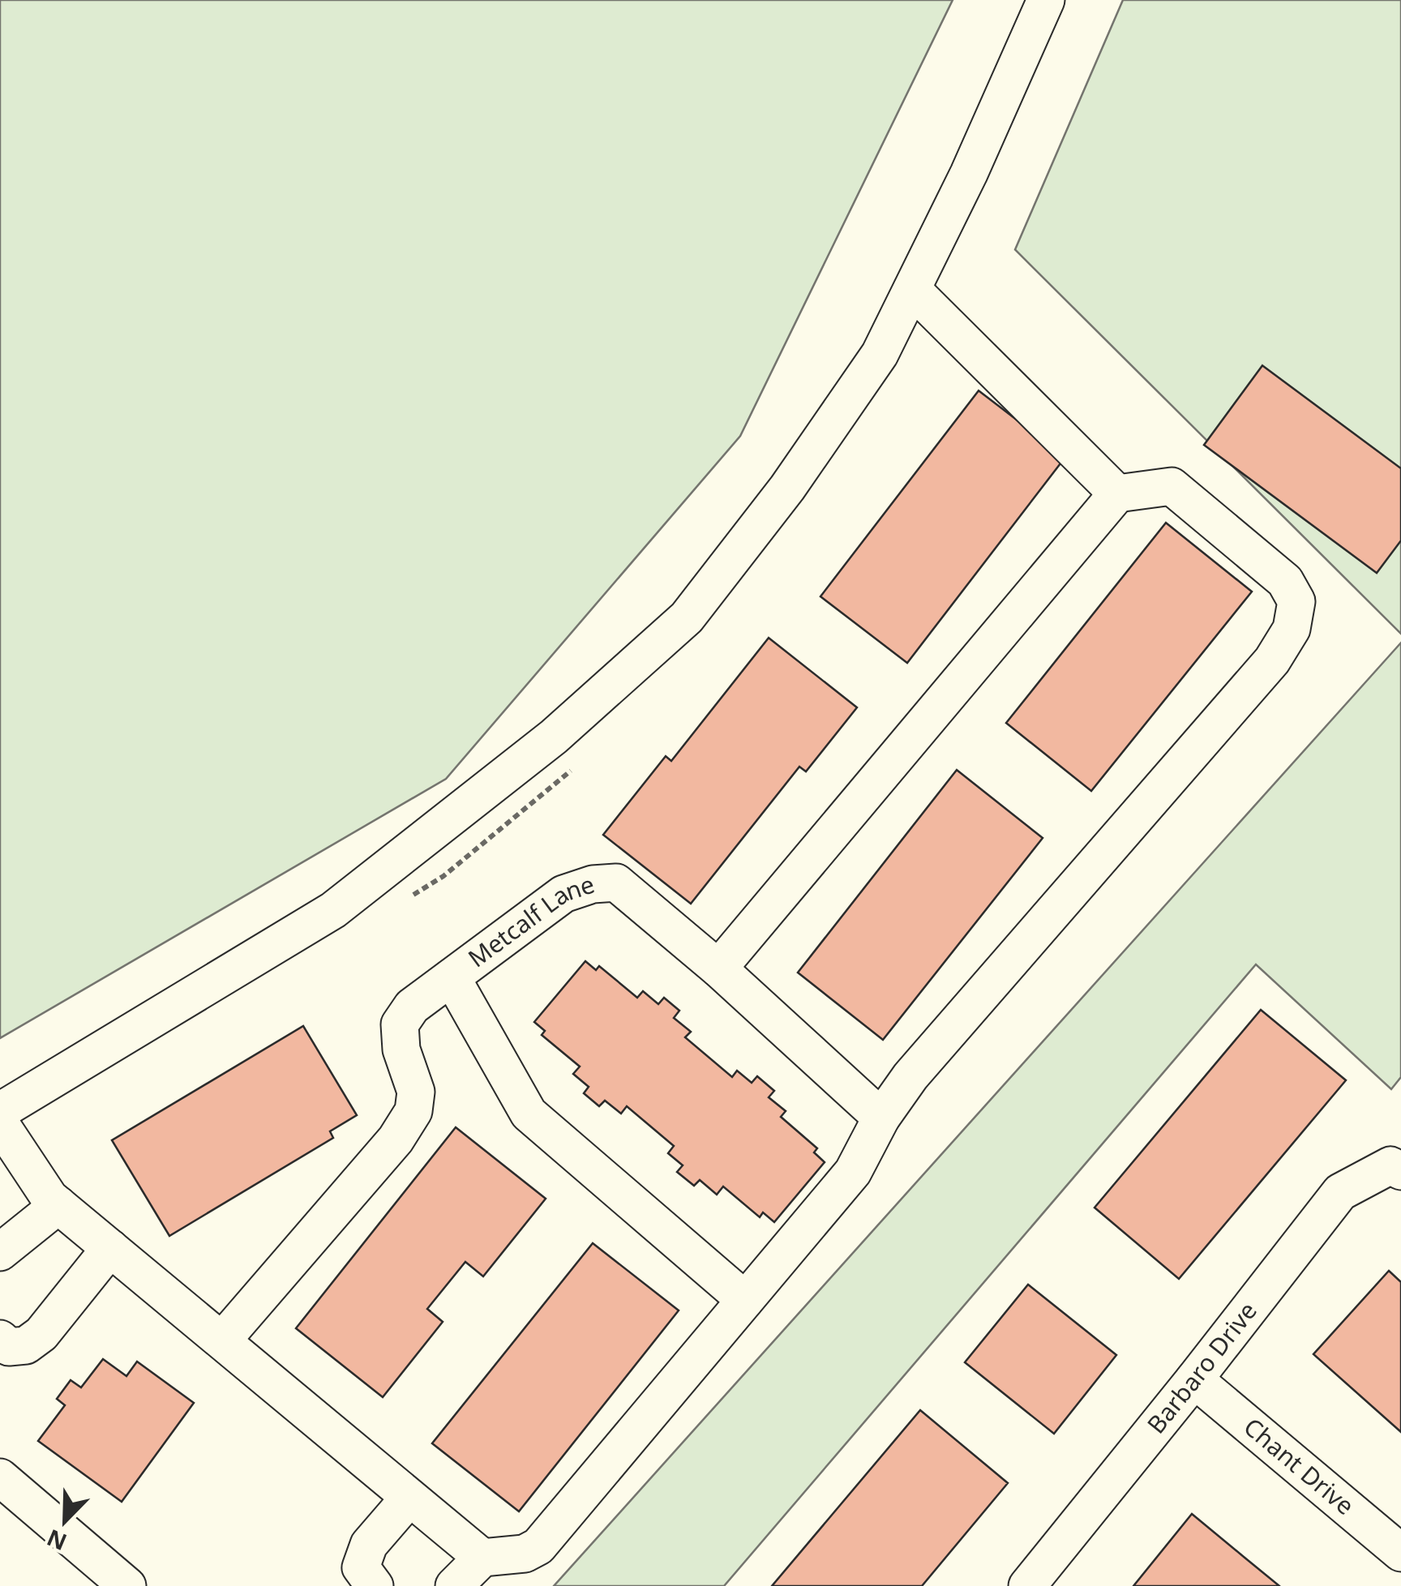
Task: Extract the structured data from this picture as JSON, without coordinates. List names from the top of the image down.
{
  "streets": {
    "street": ["Metcalf Lane", "Barbaro Drive", "Chant Drive"]
  },
  "crossings": [
    ["Barbaro Drive", "Chant Drive"]
  ],
  "north": "bottom left"
}
